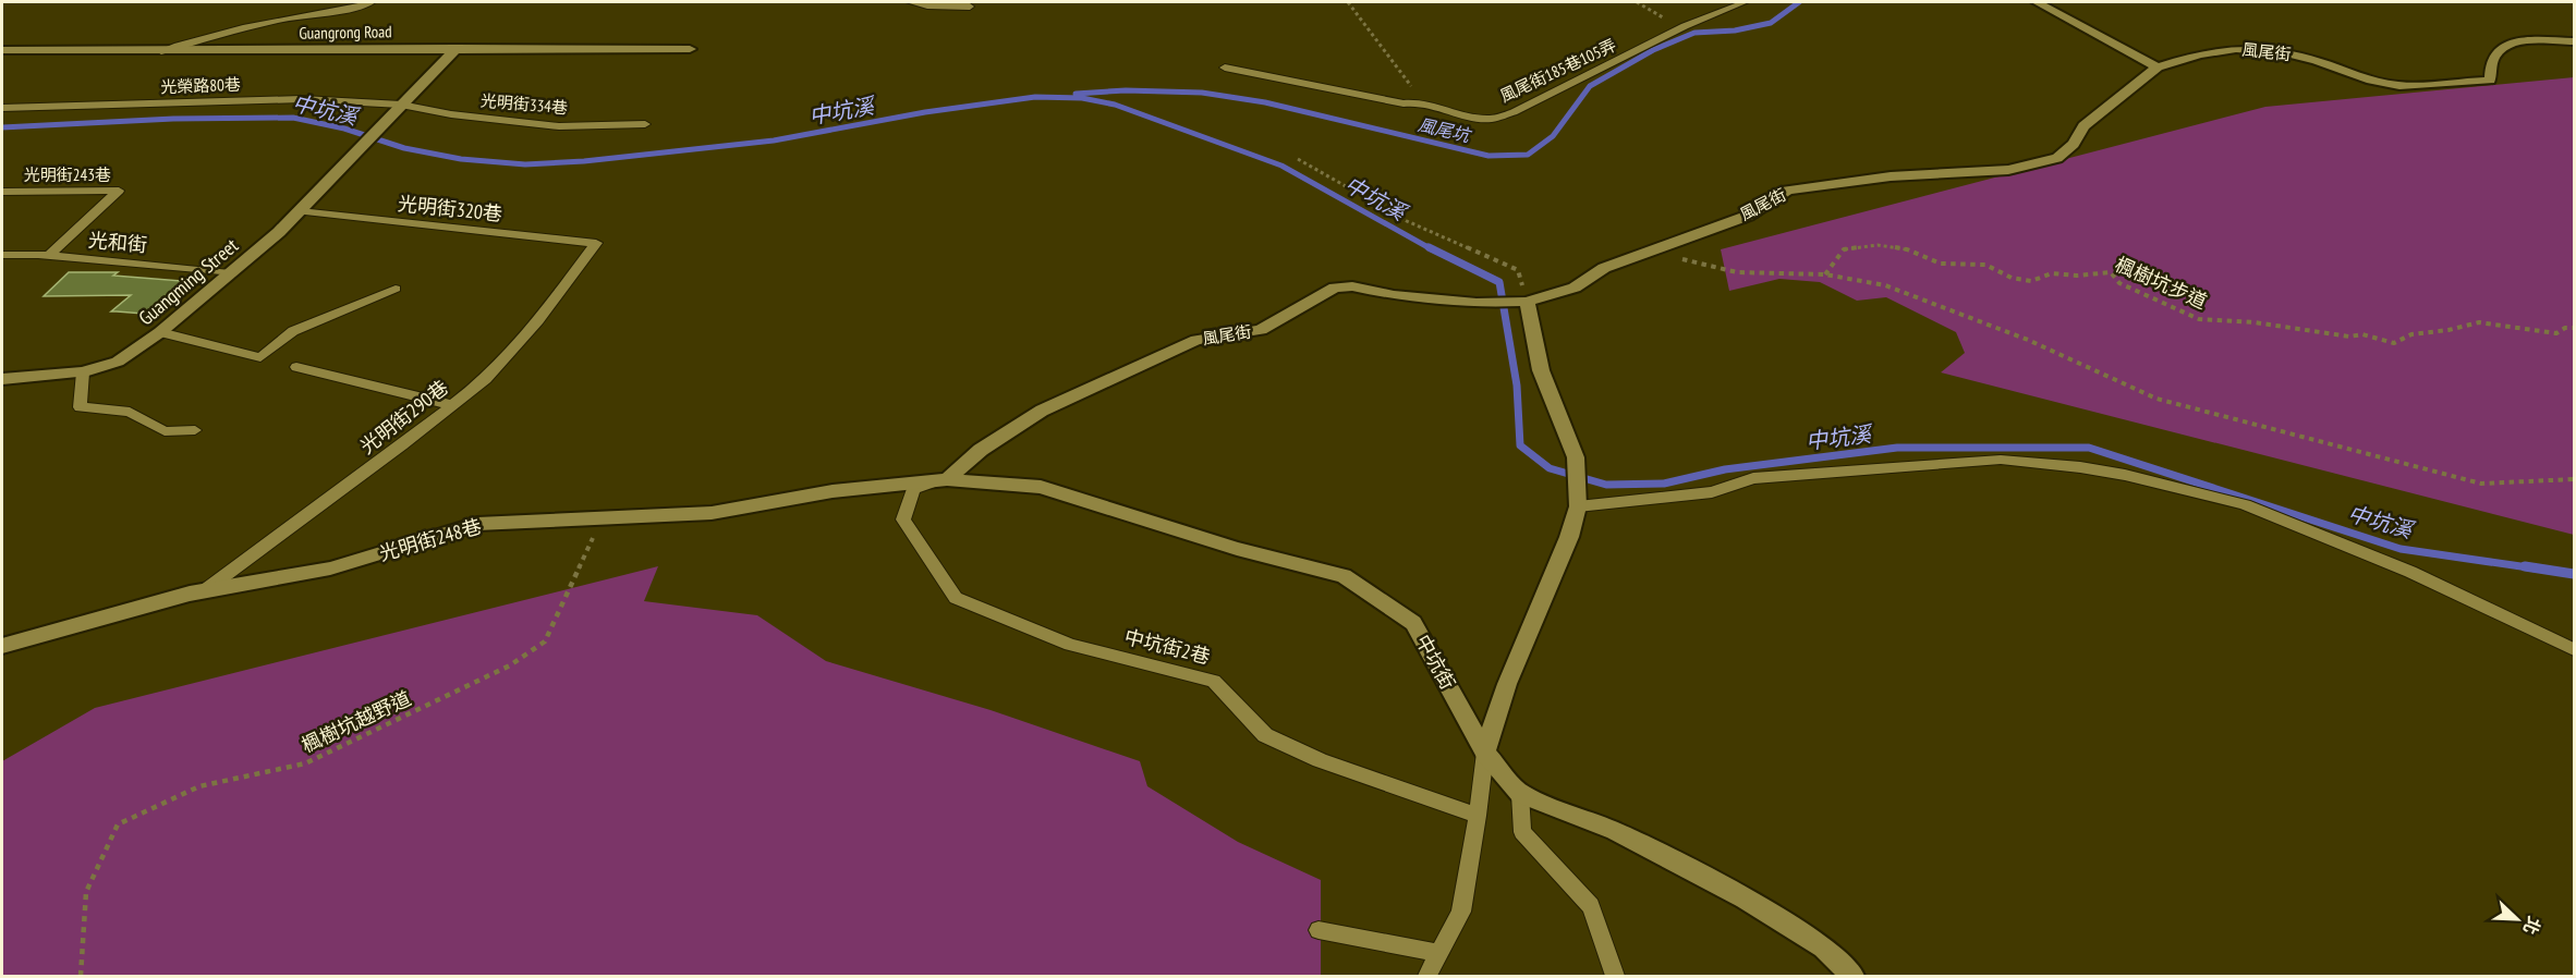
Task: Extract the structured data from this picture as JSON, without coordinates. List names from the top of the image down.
{
  "streets": {
    "street": [
      "Guangrong Road",
      "風尾街",
      "Guangming Street",
      "光明街248巷",
      "中坑街"
    ],
    "lane": [
      "風尾街185巷105弄",
      "光榮路80巷",
      "光明街334巷",
      "光明街243巷",
      "光明街320巷",
      "光和街",
      "光明街290巷",
      "中坑街2巷"
    ],
    "path": ["楓樹坑步道", "楓樹坑越野道"]
  },
  "crossings": [
    ["風尾街", "光明街248巷"],
    ["風尾街", "中坑街2巷"],
    ["風尾街", "中坑街"],
    ["光榮路80巷", "光明街334巷"],
    ["光榮路80巷", "Guangming Street"],
    ["光明街334巷", "Guangming Street"],
    ["光明街243巷", "光和街"],
    ["光明街320巷", "Guangming Street"],
    ["光明街320巷", "光明街290巷"],
    ["光和街", "Guangming Street"],
    ["光明街290巷", "光明街248巷"],
    ["光明街248巷", "中坑街2巷"],
    ["光明街248巷", "中坑街"],
    ["光明街248巷", "楓樹坑越野道"],
    ["中坑街2巷", "中坑街"]
  ],
  "water": ["中坑溪", "風尾坑"],
  "north": "bottom right"
}
